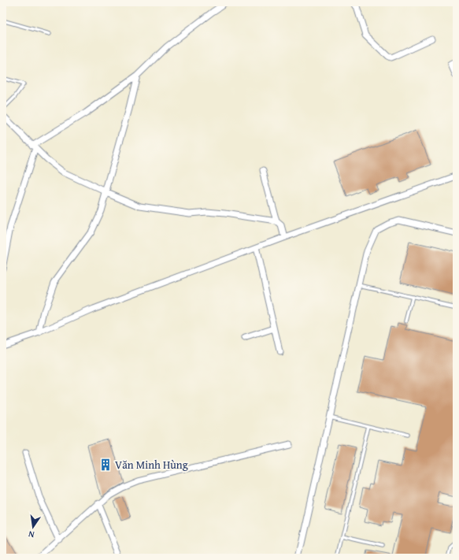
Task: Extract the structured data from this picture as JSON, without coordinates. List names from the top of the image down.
{
  "places": {
    "building": ["Văn Minh Hùng"]
  },
  "north": "bottom"
}
